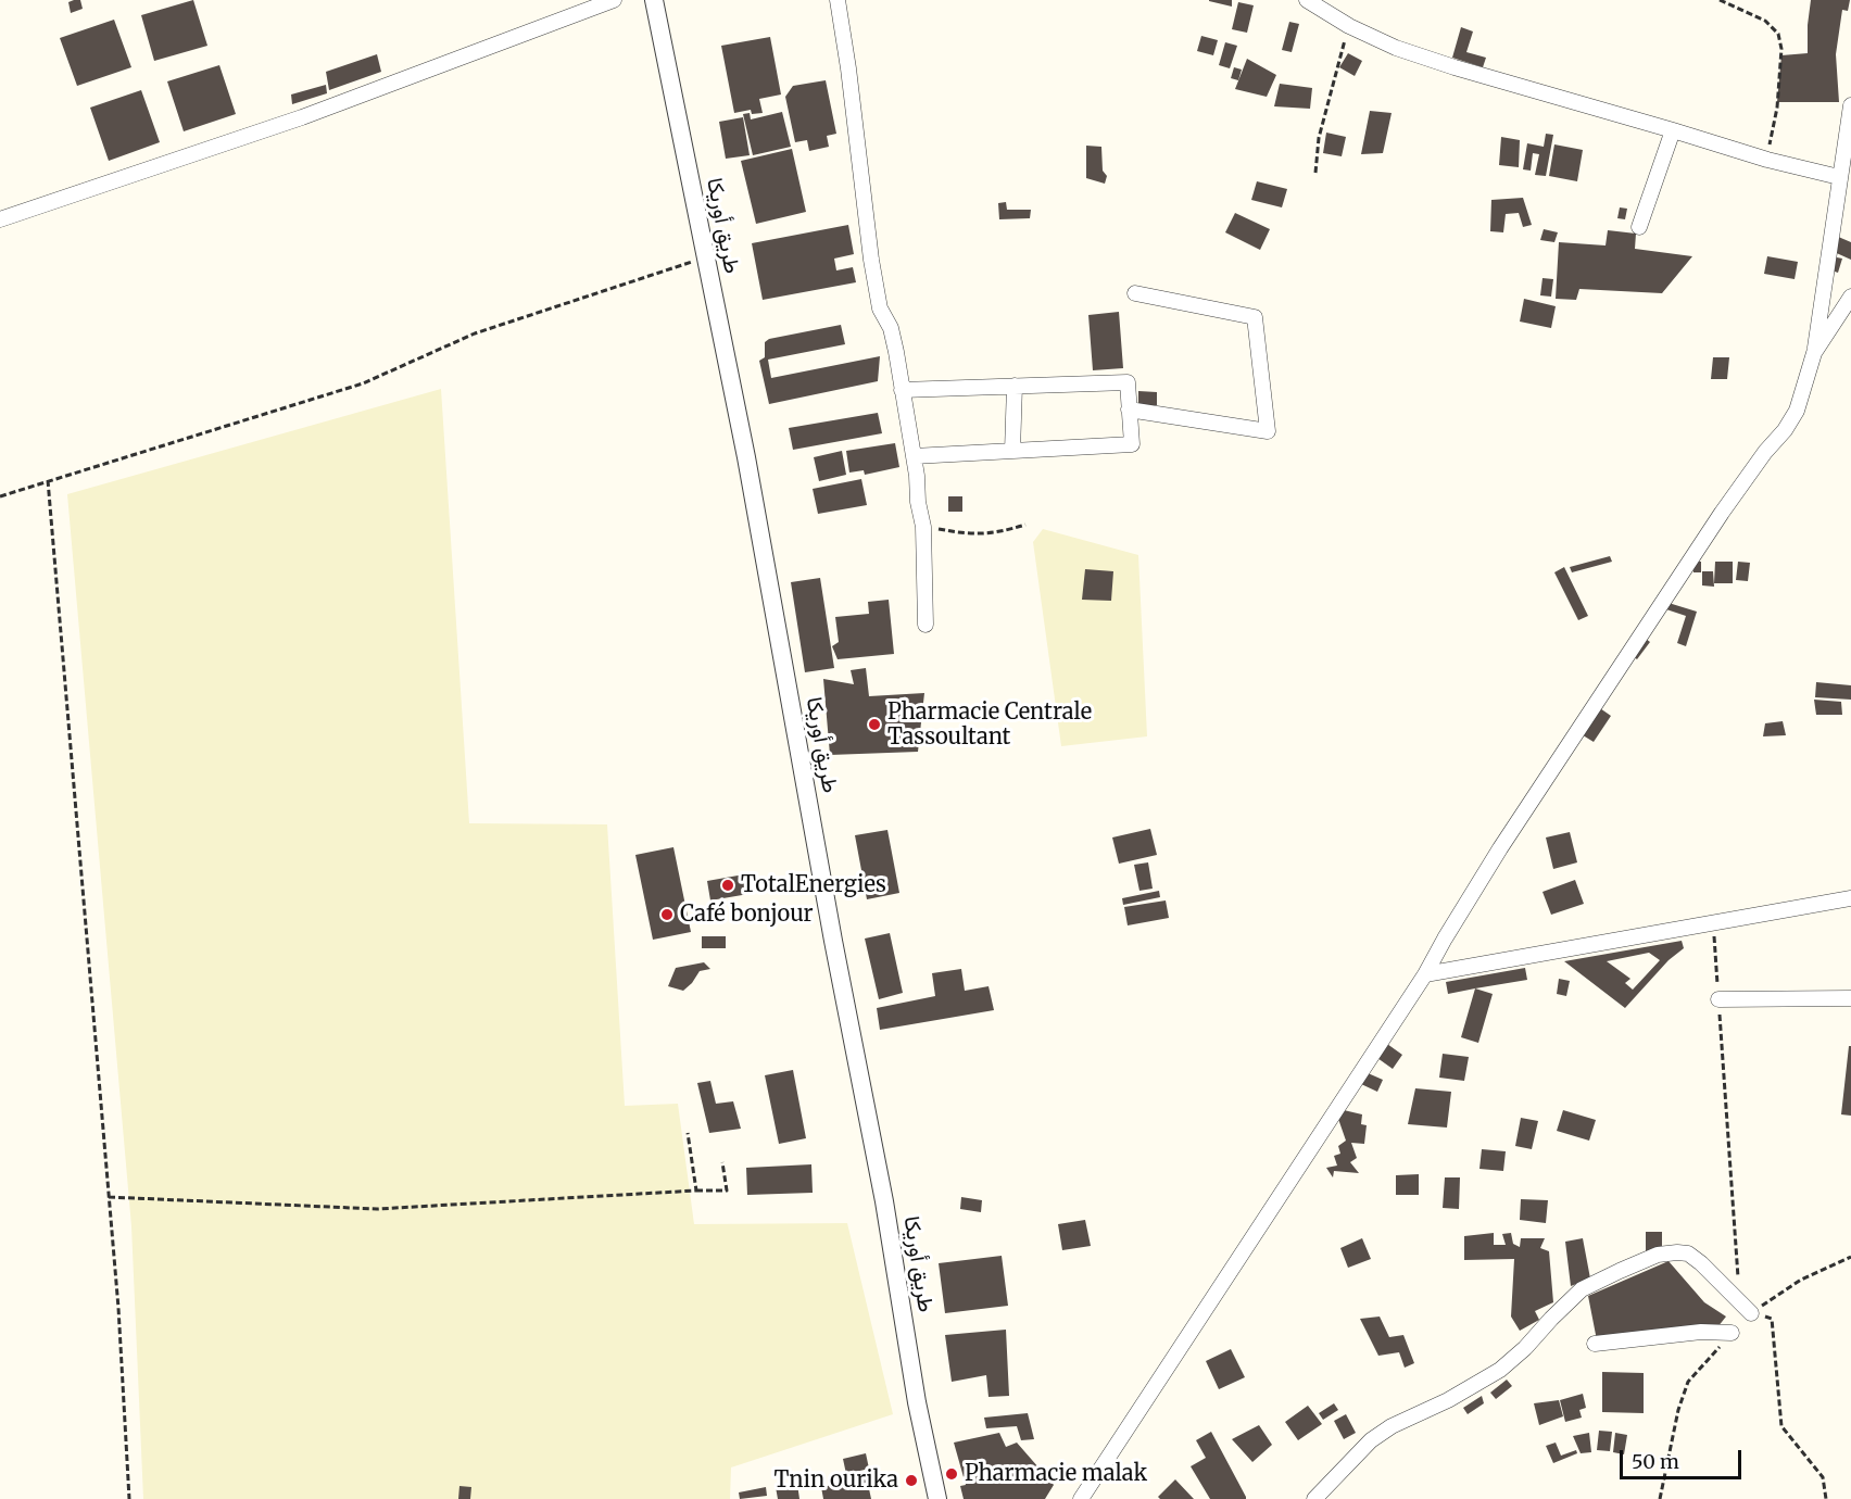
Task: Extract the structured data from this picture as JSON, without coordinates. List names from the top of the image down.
{
  "streets": {
    "street": ["طريق أوريكا"]
  },
  "places": [
    "Pharmacie Centrale Tassoultant",
    "TotalEnergies",
    "Café bonjour",
    "Pharmacie malak",
    "Tnin ourika"
  ],
  "scale_bar": "50 m"
}
